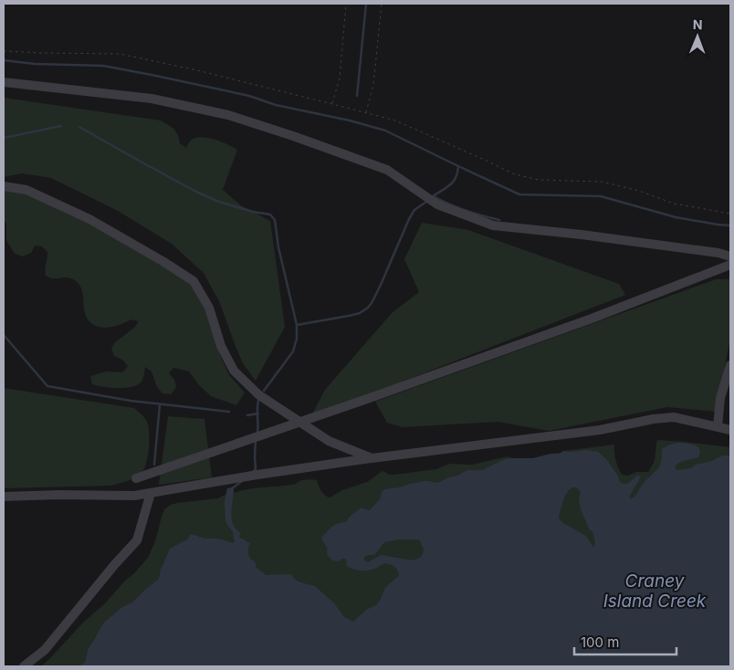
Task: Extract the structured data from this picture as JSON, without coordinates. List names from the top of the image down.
{
  "water": ["Craney Island Creek"],
  "scale_bar": "100 m",
  "north": "top"
}
